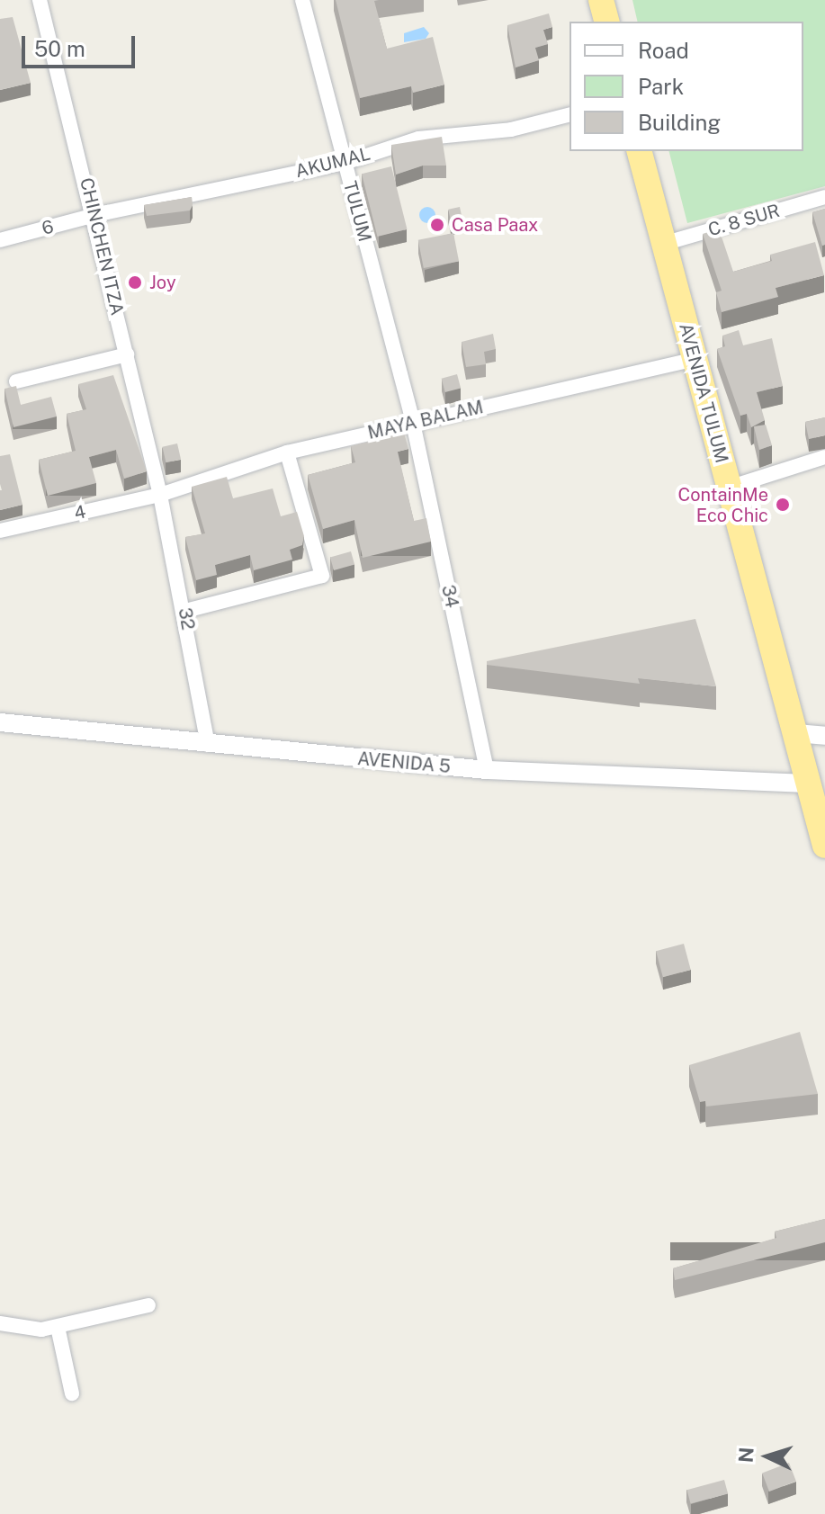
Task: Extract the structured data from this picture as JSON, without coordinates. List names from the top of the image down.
{
  "streets": {
    "highway": ["AVENIDA TULUM"],
    "street": [
      "AKUMAL",
      "TULUM",
      "C. 8 SUR",
      "6",
      "CHINCHEN ITZA",
      "MAYA BALAM",
      "4",
      "34",
      "32",
      "AVENIDA 5"
    ]
  },
  "crossings": [
    ["AKUMAL", "TULUM"],
    ["AKUMAL", "6"],
    ["AKUMAL", "CHINCHEN ITZA"],
    ["TULUM", "MAYA BALAM"],
    ["TULUM", "34"],
    ["C. 8 SUR", "AVENIDA TULUM"],
    ["6", "CHINCHEN ITZA"],
    ["CHINCHEN ITZA", "MAYA BALAM"],
    ["CHINCHEN ITZA", "4"],
    ["CHINCHEN ITZA", "32"],
    ["AVENIDA TULUM", "MAYA BALAM"],
    ["AVENIDA TULUM", "AVENIDA 5"],
    ["MAYA BALAM", "4"],
    ["MAYA BALAM", "34"],
    ["MAYA BALAM", "32"],
    ["4", "32"],
    ["34", "AVENIDA 5"],
    ["32", "AVENIDA 5"]
  ],
  "places": ["Casa Paax", "Joy", "ContainMe Eco Chic"],
  "legend": ["Road", "Park", "Building"],
  "scale_bar": "50 m",
  "north": "left"
}
